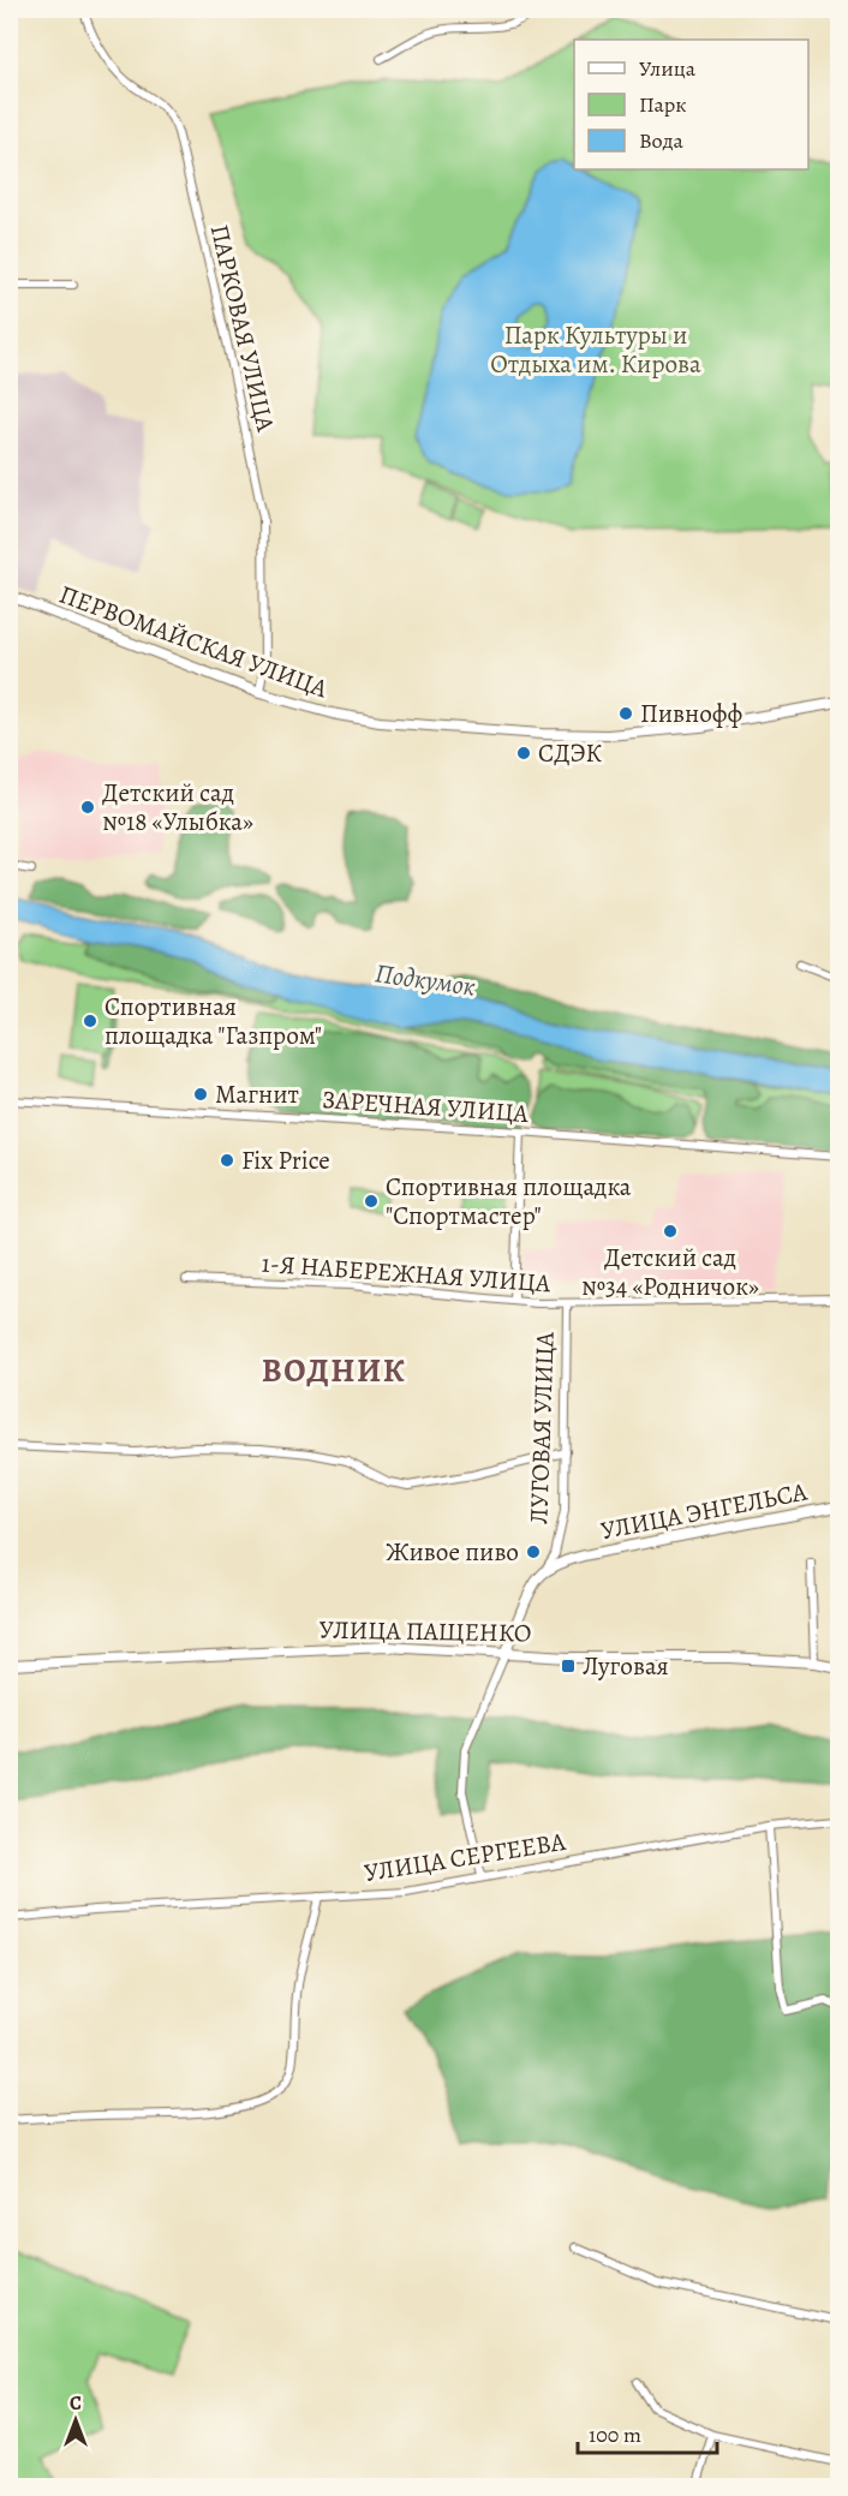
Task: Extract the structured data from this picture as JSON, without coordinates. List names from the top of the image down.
{
  "streets": {
    "street": [
      "ПАРКОВАЯ УЛИЦА",
      "ПЕРВОМАЙСКАЯ УЛИЦА",
      "ЗАРЕЧНАЯ УЛИЦА",
      "1-Я НАБЕРЕЖНАЯ УЛИЦА",
      "ЛУГОВАЯ УЛИЦА",
      "УЛИЦА ЭНГЕЛЬСА",
      "УЛИЦА ПАЩЕНКО",
      "УЛИЦА СЕРГЕЕВА"
    ]
  },
  "crossings": [
    ["ПАРКОВАЯ УЛИЦА", "ПЕРВОМАЙСКАЯ УЛИЦА"],
    ["ЗАРЕЧНАЯ УЛИЦА", "ЛУГОВАЯ УЛИЦА"],
    ["1-Я НАБЕРЕЖНАЯ УЛИЦА", "ЛУГОВАЯ УЛИЦА"],
    ["ЛУГОВАЯ УЛИЦА", "УЛИЦА ЭНГЕЛЬСА"],
    ["ЛУГОВАЯ УЛИЦА", "УЛИЦА ПАЩЕНКО"],
    ["ЛУГОВАЯ УЛИЦА", "УЛИЦА СЕРГЕЕВА"]
  ],
  "districts": ["ВОДНИК"],
  "water": ["Подкумок"],
  "parks": ["Парк Культуры и Отдыха им. Кирова"],
  "places": {
    "other": [
      "Пивнофф",
      "СДЭК",
      "Детский сад №18 «Улыбка»",
      "Спортивная площадка \"Газпром\"",
      "Магнит",
      "Fix Price",
      "Спортивная площадка \"Спортмастер\"",
      "Детский сад №34 «Родничок»",
      "Живое пиво"
    ],
    "transit": ["Луговая"]
  },
  "legend": ["Улица", "Парк", "Вода"],
  "scale_bar": "100 m",
  "north": "top"
}
